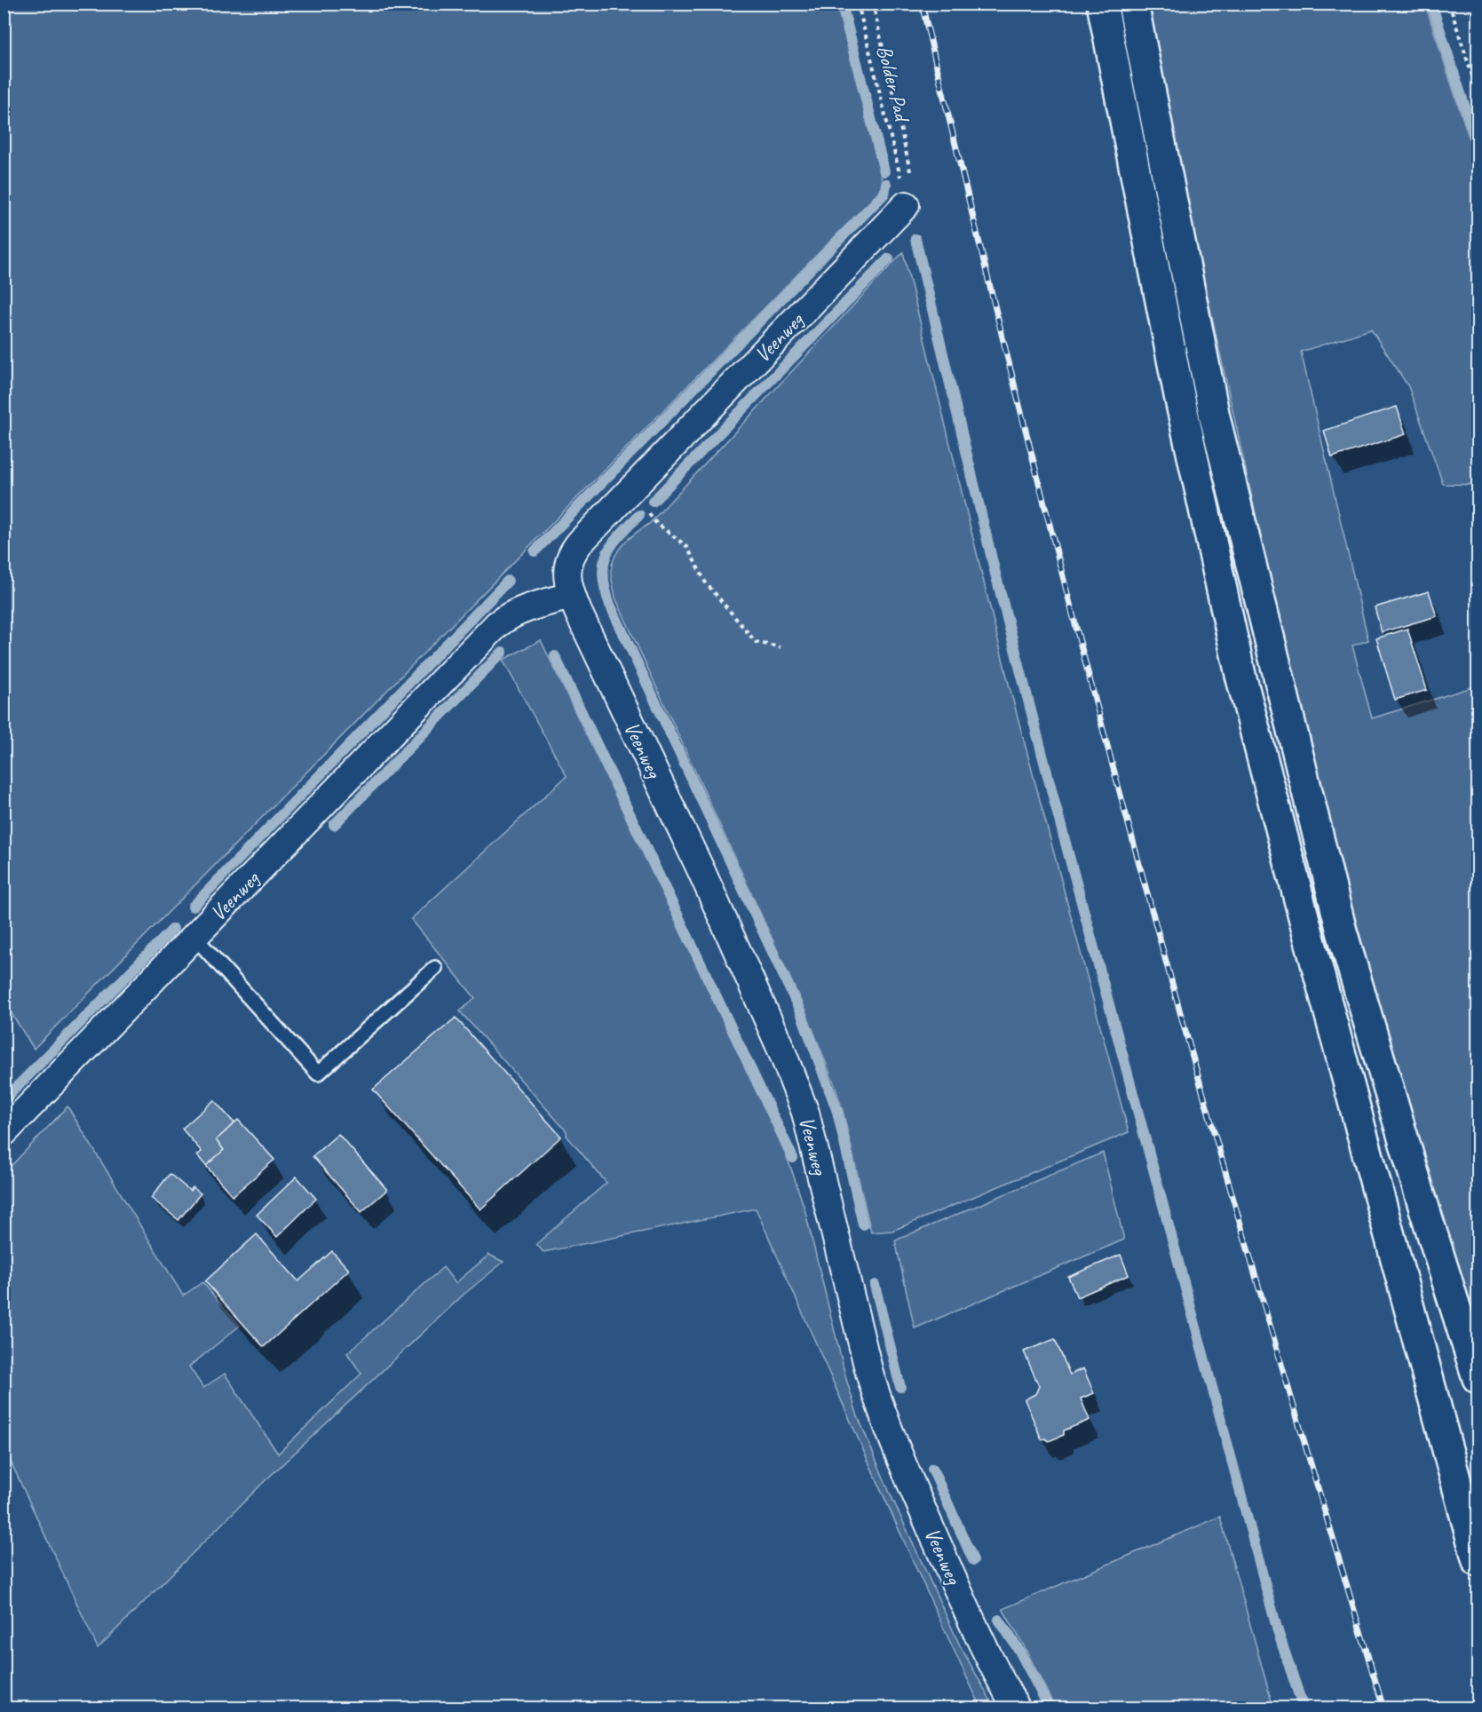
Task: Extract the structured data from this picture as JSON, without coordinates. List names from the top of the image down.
{
  "streets": {
    "street": ["Veenweg"],
    "path": ["Bolder Pad"]
  }
}
